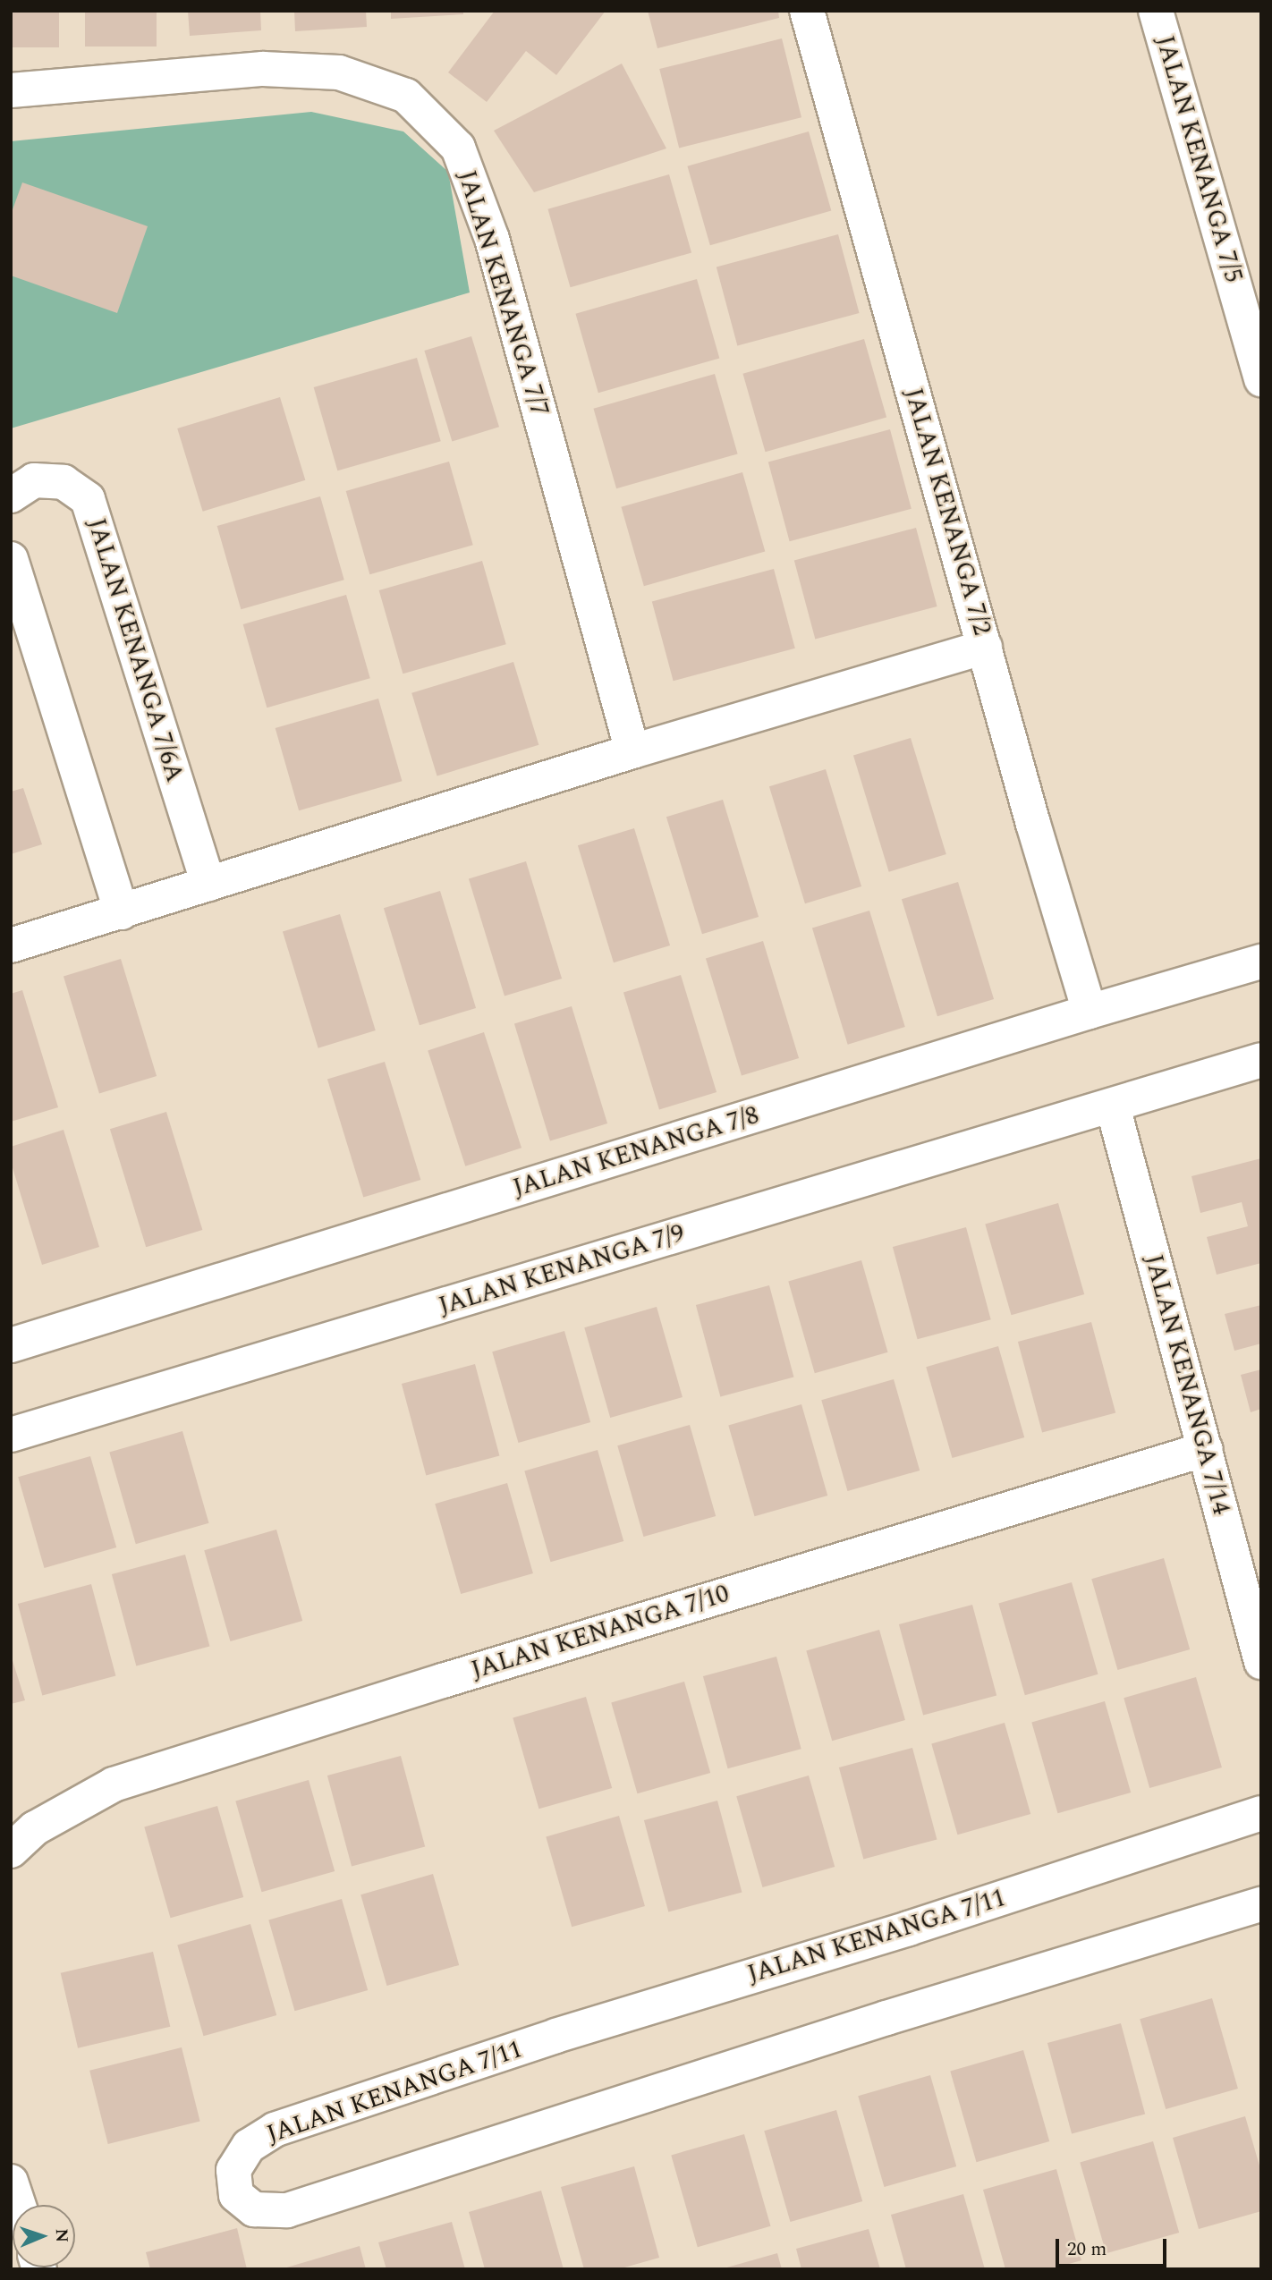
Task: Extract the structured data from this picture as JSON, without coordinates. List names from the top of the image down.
{
  "streets": {
    "street": [
      "JALAN KENANGA 7/5",
      "JALAN KENANGA 7/7",
      "JALAN KENANGA 7/2",
      "JALAN KENANGA 7/6A",
      "JALAN KENANGA 7/8",
      "JALAN KENANGA 7/9",
      "JALAN KENANGA 7/14",
      "JALAN KENANGA 7/10",
      "JALAN KENANGA 7/11"
    ]
  },
  "crossings": [
    ["JALAN KENANGA 7/2", "JALAN KENANGA 7/8"],
    ["JALAN KENANGA 7/9", "JALAN KENANGA 7/14"],
    ["JALAN KENANGA 7/14", "JALAN KENANGA 7/10"]
  ],
  "scale_bar": "20 m",
  "north": "right"
}
